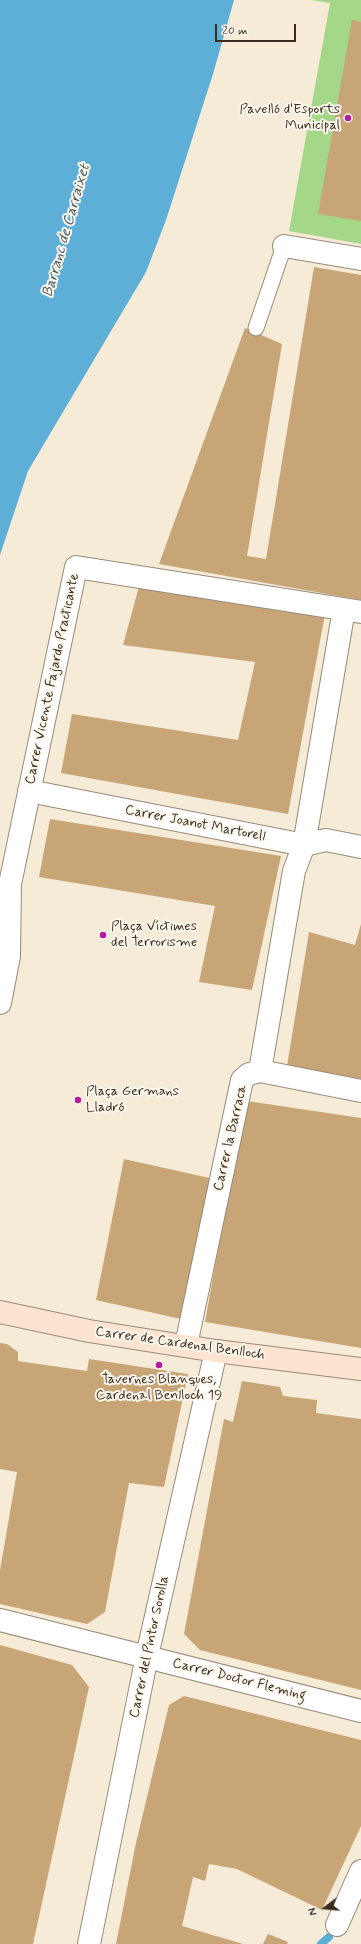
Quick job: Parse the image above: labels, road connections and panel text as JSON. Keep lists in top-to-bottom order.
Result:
{
  "streets": {
    "main road": ["Carrer de Cardenal Benlloch"],
    "street": [
      "Carrer Vicente Fajardo Practicante",
      "Carrer Joanot Martorell",
      "Carrer la Barraca",
      "Carrer del Pintor Sorolla",
      "Carrer Doctor Fleming"
    ]
  },
  "crossings": [
    ["Carrer Vicente Fajardo Practicante", "Carrer Joanot Martorell"],
    ["Carrer Vicente Fajardo Practicante", "Carrer la Barraca"],
    ["Carrer Joanot Martorell", "Carrer la Barraca"],
    ["Carrer la Barraca", "Carrer de Cardenal Benlloch"],
    ["Carrer de Cardenal Benlloch", "Carrer del Pintor Sorolla"],
    ["Carrer del Pintor Sorolla", "Carrer Doctor Fleming"]
  ],
  "water": ["Barranc de Carraixet"],
  "places": [
    "Pavelló d'Esports Municipal",
    "Plaça Víctimes del Terrorisme",
    "Plaça Germans Lladró",
    "Tavernes Blanques, Cardenal Benlloch 19"
  ],
  "scale_bar": "20 m",
  "north": "left"
}
